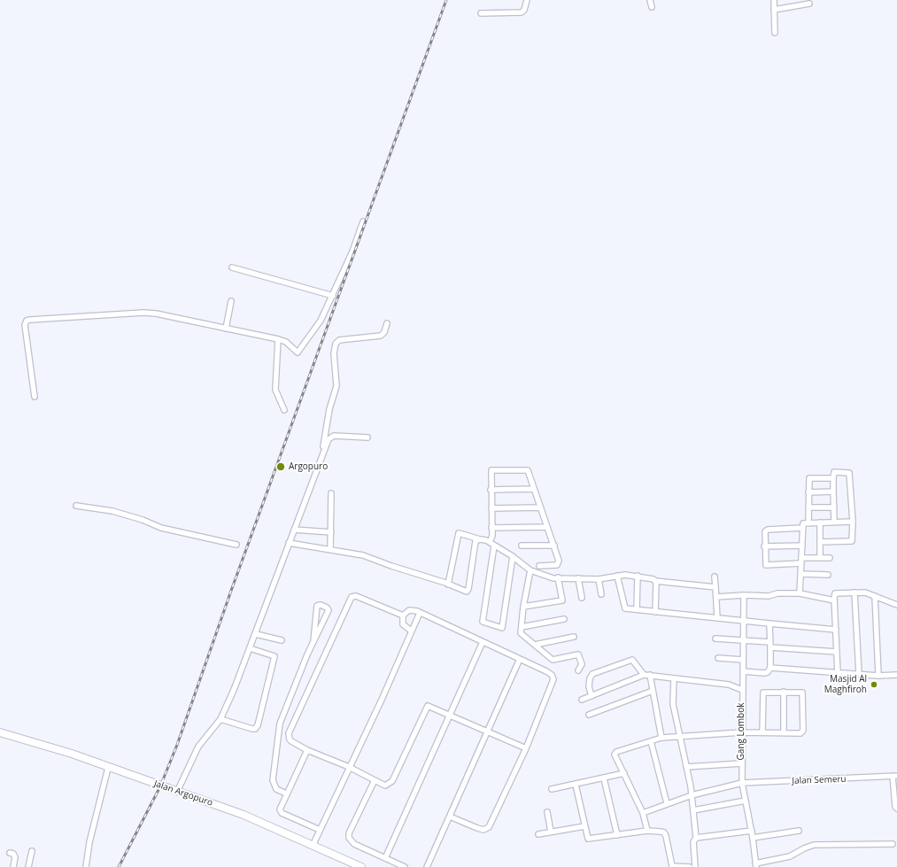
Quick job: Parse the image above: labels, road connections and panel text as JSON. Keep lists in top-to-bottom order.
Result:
{
  "streets": {
    "highway": ["Jalan Argopuro"],
    "street": ["Gang Lombok", "Jalan Semeru"]
  },
  "crossings": [
    ["Gang Lombok", "Jalan Semeru"]
  ],
  "places": ["Argopuro", "Masjid Al Maghfiroh"]
}
